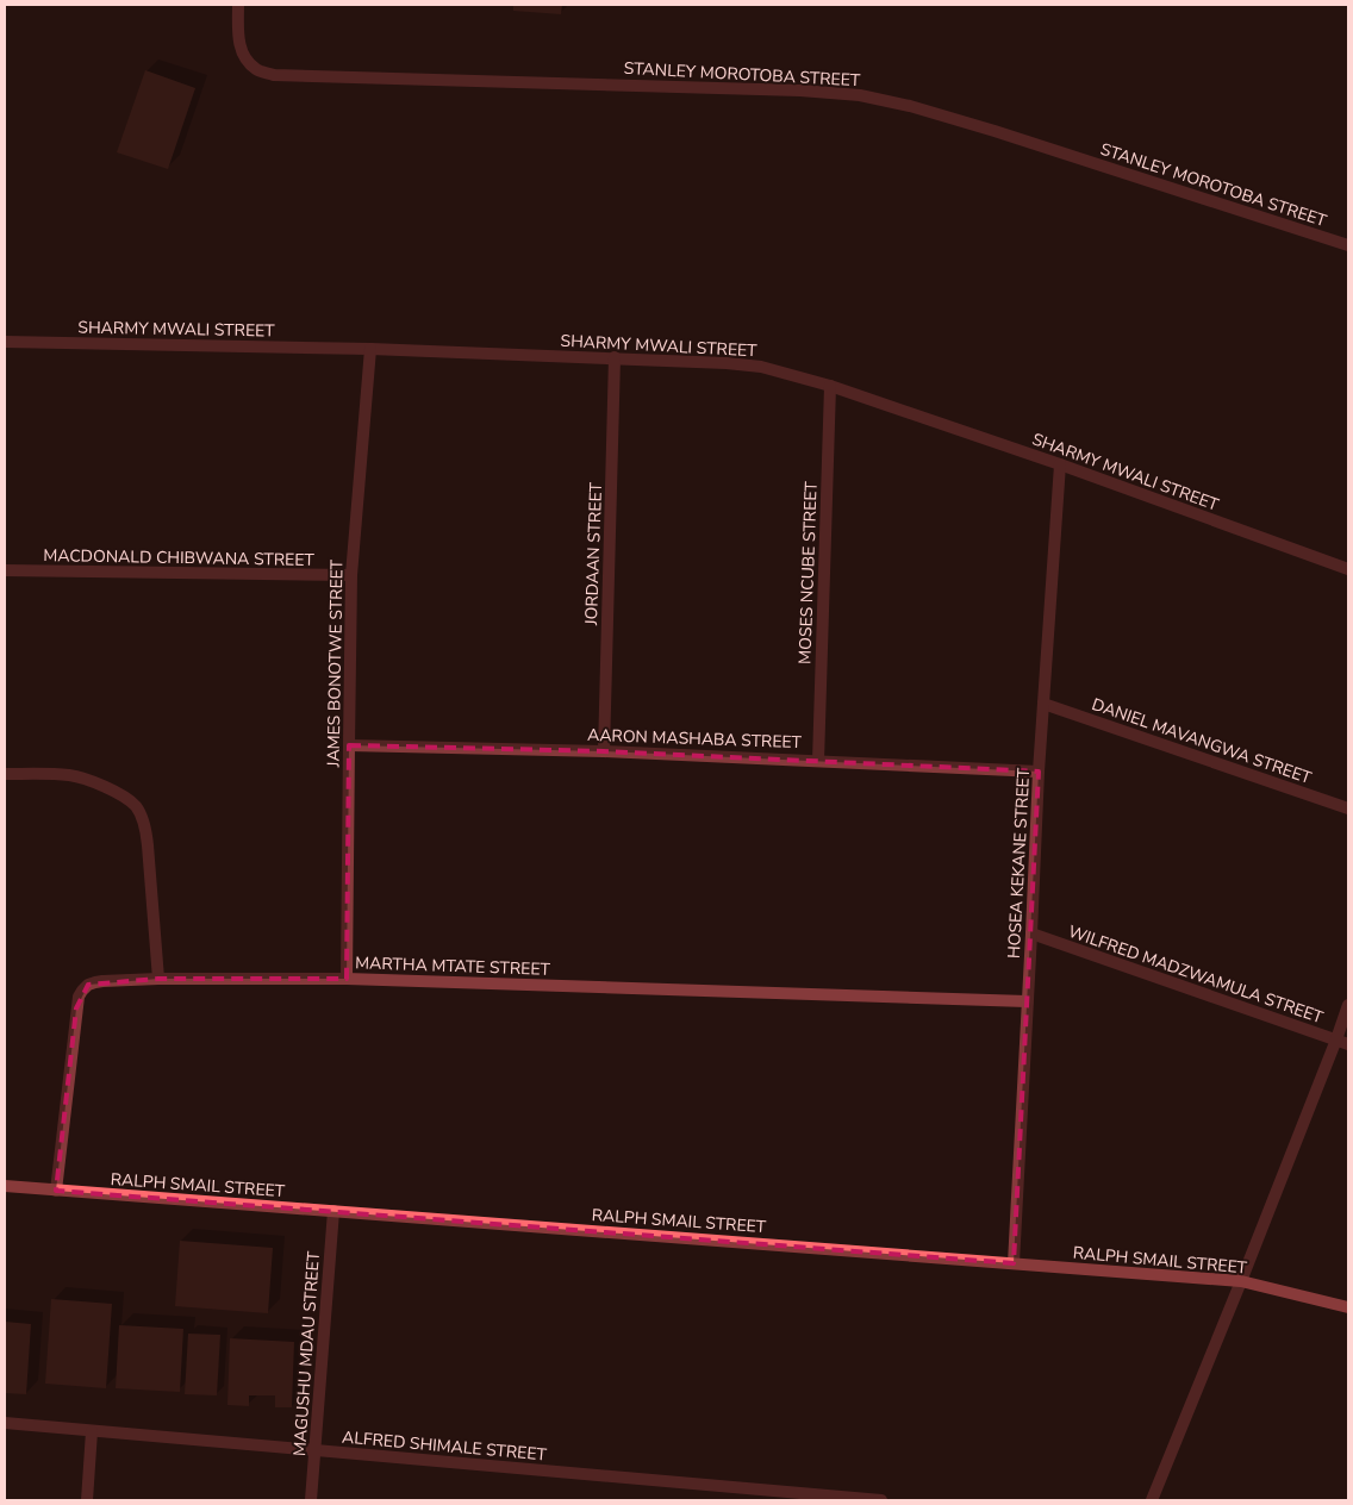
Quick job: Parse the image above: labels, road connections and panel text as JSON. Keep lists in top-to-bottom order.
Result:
{
  "streets": {
    "street": [
      "STANLEY MOROTOBA STREET",
      "SHARMY MWALI STREET",
      "JORDAAN STREET",
      "MACDONALD CHIBWANA STREET",
      "MOSES NCUBE STREET",
      "JAMES BONOTWE STREET",
      "AARON MASHABA STREET",
      "DANIEL MAVANGWA STREET",
      "HOSEA KEKANE STREET",
      "MARTHA MTATE STREET",
      "WILFRED MADZWAMULA STREET",
      "RALPH SMAIL STREET",
      "MAGUSHU MDAU STREET",
      "ALFRED SHIMALE STREET"
    ]
  },
  "crossings": [
    ["SHARMY MWALI STREET", "JORDAAN STREET"],
    ["SHARMY MWALI STREET", "MOSES NCUBE STREET"],
    ["SHARMY MWALI STREET", "JAMES BONOTWE STREET"],
    ["SHARMY MWALI STREET", "HOSEA KEKANE STREET"],
    ["JORDAAN STREET", "AARON MASHABA STREET"],
    ["MACDONALD CHIBWANA STREET", "JAMES BONOTWE STREET"],
    ["MOSES NCUBE STREET", "AARON MASHABA STREET"],
    ["JAMES BONOTWE STREET", "AARON MASHABA STREET"],
    ["JAMES BONOTWE STREET", "MARTHA MTATE STREET"],
    ["AARON MASHABA STREET", "HOSEA KEKANE STREET"],
    ["DANIEL MAVANGWA STREET", "HOSEA KEKANE STREET"],
    ["HOSEA KEKANE STREET", "MARTHA MTATE STREET"],
    ["HOSEA KEKANE STREET", "WILFRED MADZWAMULA STREET"],
    ["HOSEA KEKANE STREET", "RALPH SMAIL STREET"],
    ["MARTHA MTATE STREET", "RALPH SMAIL STREET"],
    ["RALPH SMAIL STREET", "MAGUSHU MDAU STREET"],
    ["MAGUSHU MDAU STREET", "ALFRED SHIMALE STREET"]
  ]
}
